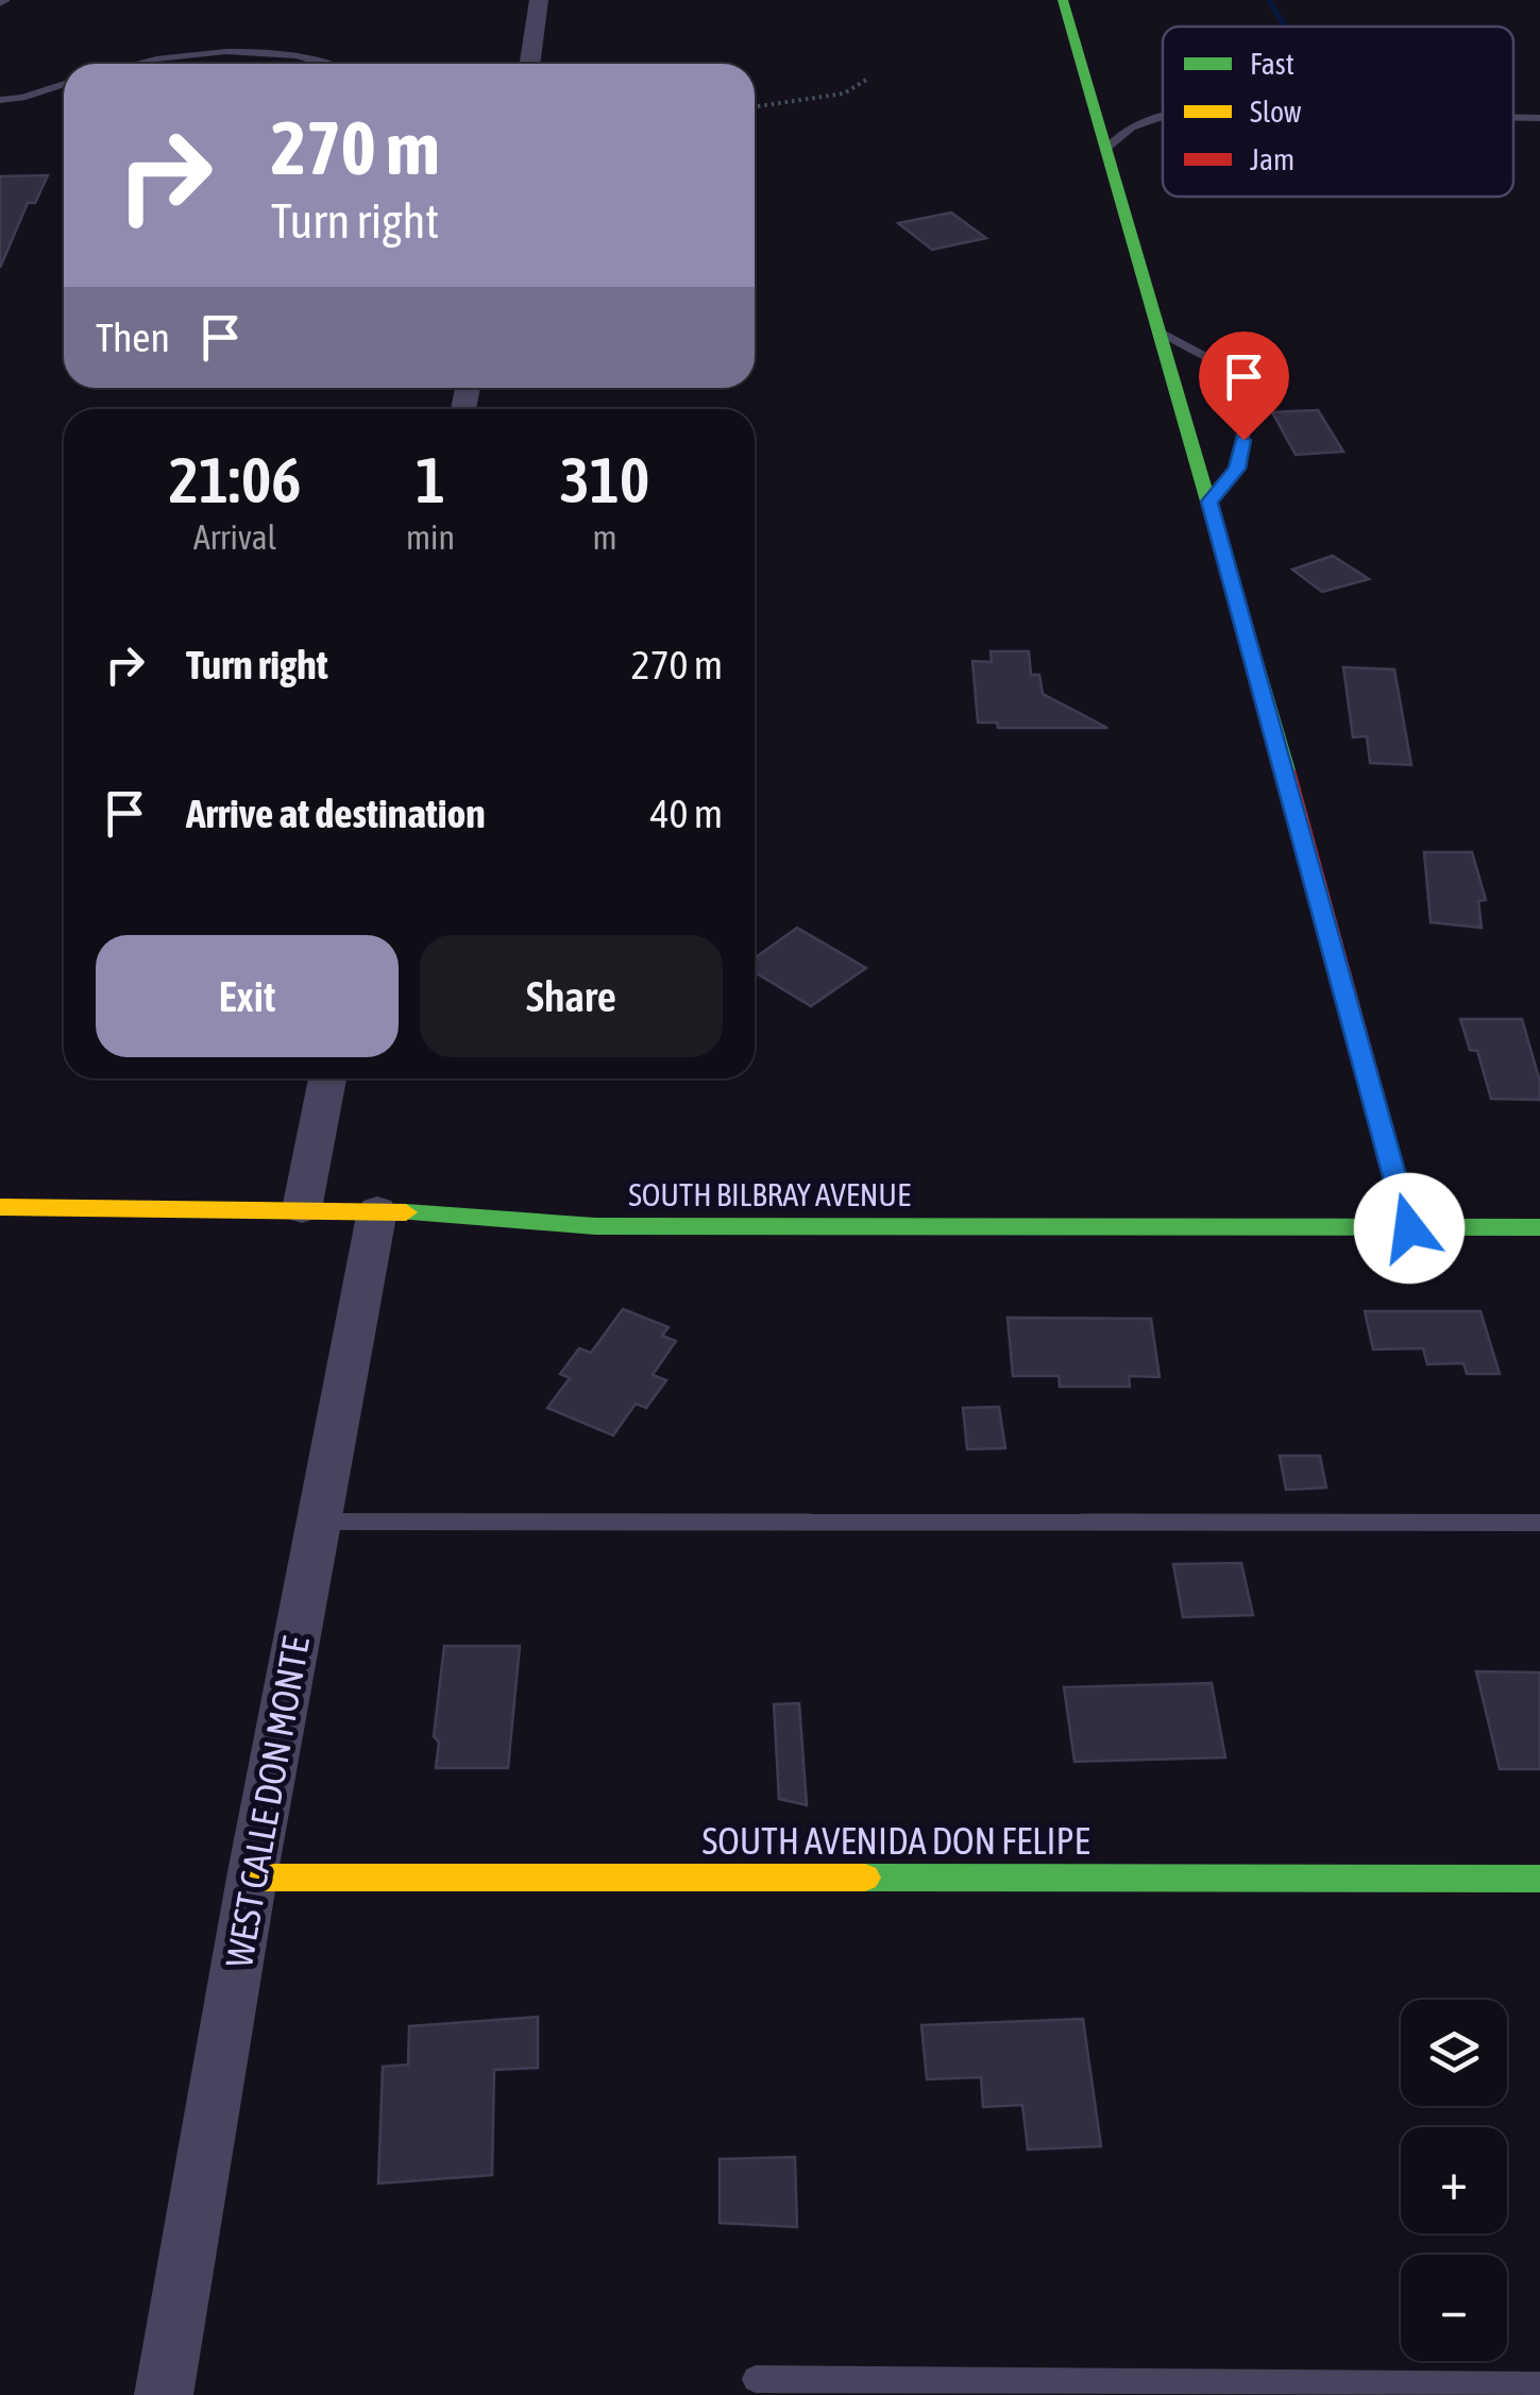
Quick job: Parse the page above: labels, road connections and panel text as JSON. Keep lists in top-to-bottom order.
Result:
{
  "streets": {
    "street": ["SOUTH BILBRAY AVENUE", "WEST CALLE DON MONTE", "SOUTH AVENIDA DON FELIPE"]
  },
  "crossings": [
    ["SOUTH BILBRAY AVENUE", "WEST CALLE DON MONTE"],
    ["WEST CALLE DON MONTE", "SOUTH AVENIDA DON FELIPE"]
  ],
  "legend": ["Fast", "Slow", "Jam"],
  "page": {
    "turn": ["270 m", "Turn right"],
    "then": "Then",
    "eta": [
      "21:06",
      "Arrival",
      "1",
      "min",
      "310",
      "m"
    ],
    "list": [
      {
        "name": "Turn right",
        "value": "270 m"
      },
      {
        "name": "Arrive at destination",
        "value": "40 m"
      }
    ],
    "buttons": ["Exit", "Share"],
    "map_buttons": ["+", "−"]
  }
}
